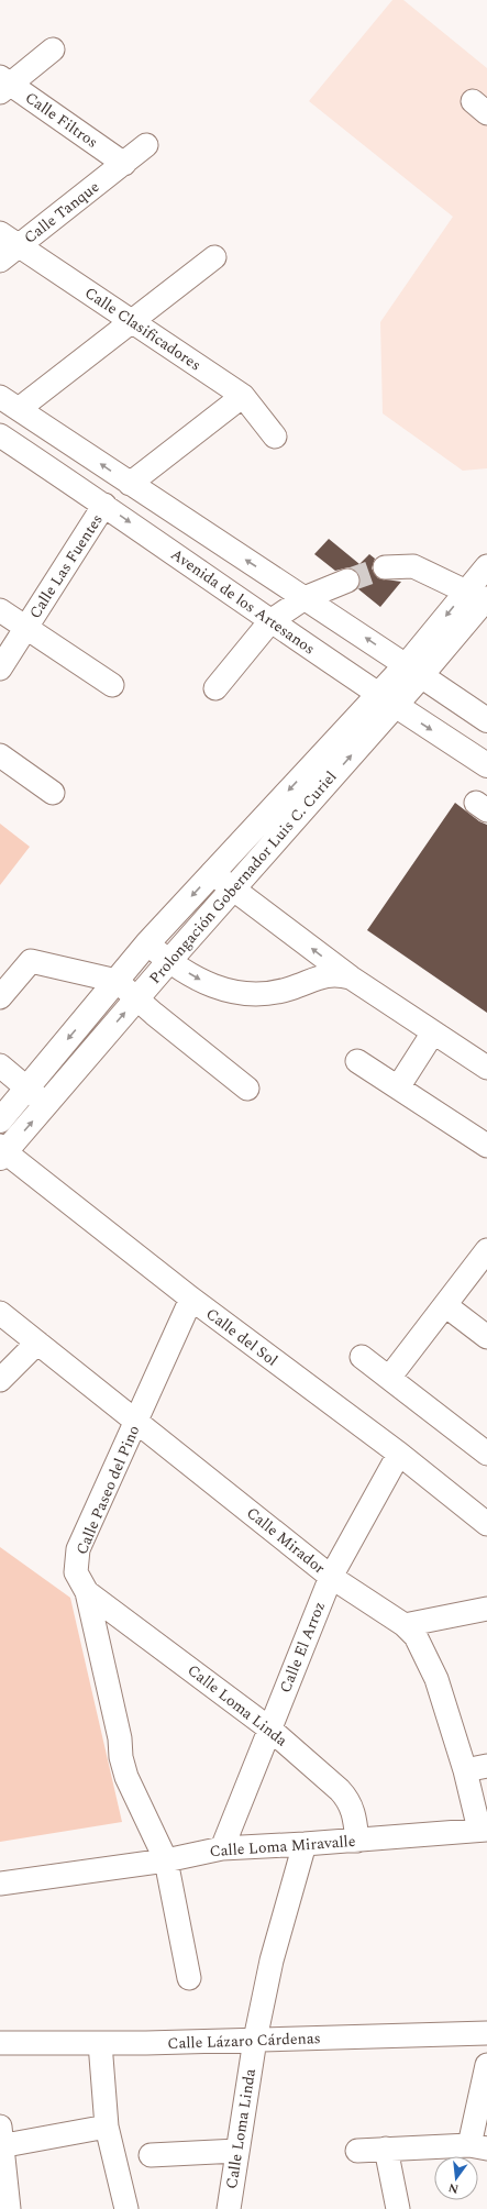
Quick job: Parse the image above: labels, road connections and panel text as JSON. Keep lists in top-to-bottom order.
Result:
{
  "streets": {
    "main road": ["Avenida de los Artesanos", "Prolongación Gobernador Luis C. Curiel"],
    "street": [
      "Calle Filtros",
      "Calle Tanque",
      "Calle Clasificadores",
      "Calle Las Fuentes",
      "Calle del Sol",
      "Calle Paseo del Pino",
      "Calle Mirador",
      "Calle El Arroz",
      "Calle Loma Linda",
      "Calle Loma Miravalle",
      "Calle Lázaro Cárdenas"
    ]
  },
  "crossings": [
    ["Calle Filtros", "Calle Tanque"],
    ["Calle Tanque", "Calle Clasificadores"],
    ["Calle Las Fuentes", "Avenida de los Artesanos"],
    ["Avenida de los Artesanos", "Prolongación Gobernador Luis C. Curiel"],
    ["Prolongación Gobernador Luis C. Curiel", "Calle del Sol"],
    ["Calle del Sol", "Calle Paseo del Pino"],
    ["Calle del Sol", "Calle El Arroz"],
    ["Calle Paseo del Pino", "Calle Mirador"],
    ["Calle Paseo del Pino", "Calle Loma Linda"],
    ["Calle Paseo del Pino", "Calle Loma Miravalle"],
    ["Calle Mirador", "Calle El Arroz"],
    ["Calle Mirador", "Calle Loma Miravalle"],
    ["Calle El Arroz", "Calle Loma Linda"],
    ["Calle El Arroz", "Calle Loma Miravalle"],
    ["Calle Loma Linda", "Calle Loma Miravalle"],
    ["Calle Loma Linda", "Calle Lázaro Cárdenas"]
  ],
  "north": "bottom"
}
